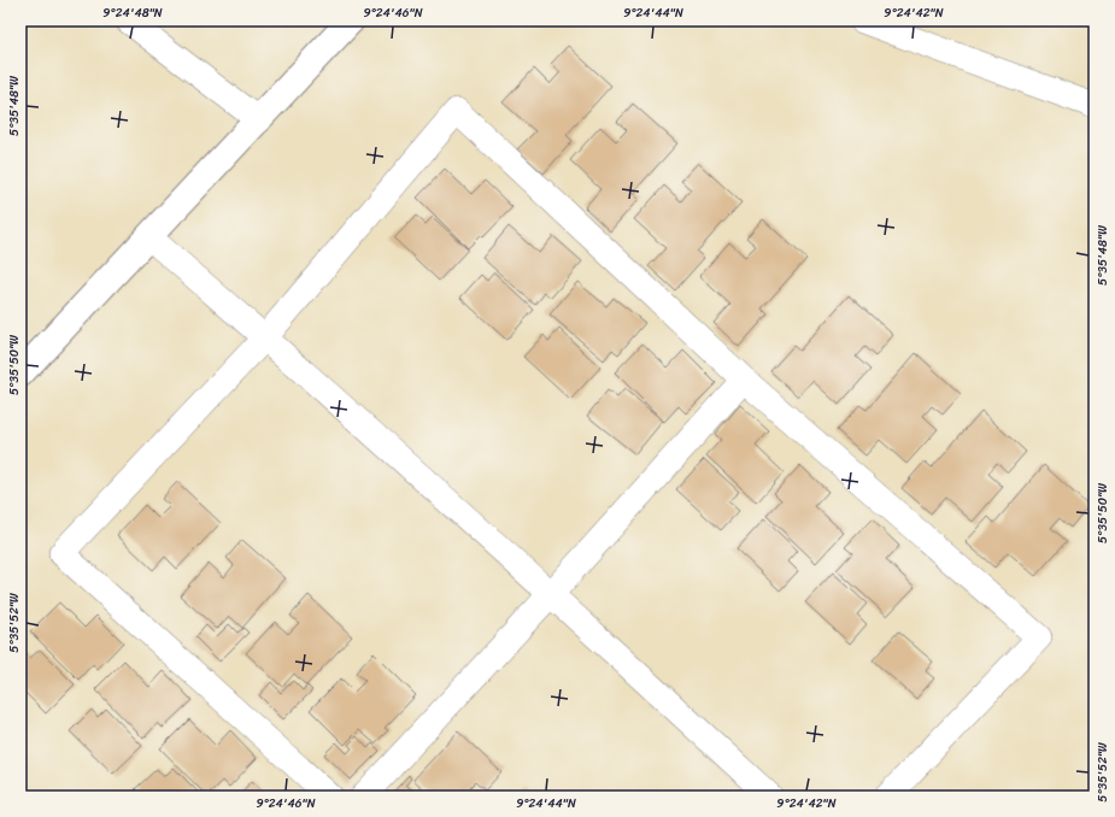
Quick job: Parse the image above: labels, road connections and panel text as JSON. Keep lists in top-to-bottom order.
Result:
{
  "coordinates": [
    "9°24'48\"N",
    "9°24'46\"N",
    "9°24'44\"N",
    "9°24'42\"N",
    "5°35'48\"W",
    "5°35'50\"W",
    "5°35'52\"W"
  ]
}
